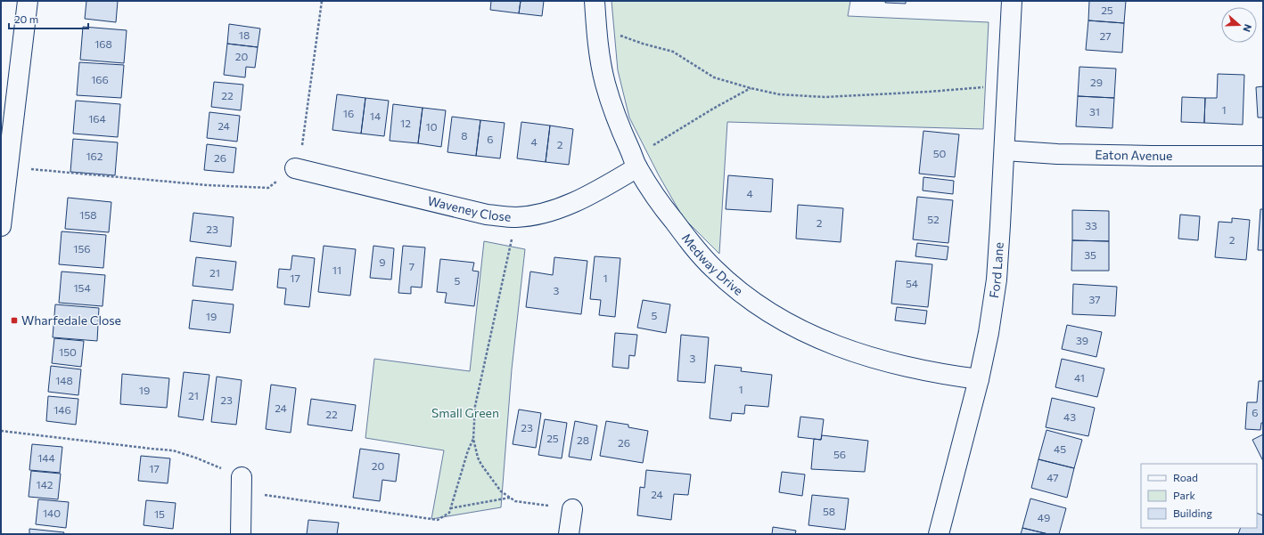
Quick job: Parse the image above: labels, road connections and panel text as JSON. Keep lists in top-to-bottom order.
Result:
{
  "streets": {
    "street": [
      "Eaton Avenue",
      "Waveney Close",
      "Medway Drive",
      "Ford Lane"
    ]
  },
  "crossings": [
    ["Eaton Avenue", "Ford Lane"],
    ["Waveney Close", "Medway Drive"],
    ["Medway Drive", "Ford Lane"]
  ],
  "parks": ["Small Green"],
  "places": {
    "transit": ["Wharfedale Close"]
  },
  "house_numbers": [
    "25",
    "18",
    "27",
    "168",
    "20",
    "166",
    "29",
    "22",
    "1",
    "31",
    "16",
    "14",
    "164",
    "12",
    "24",
    "10",
    "8",
    "6",
    "4",
    "2",
    "50",
    "162",
    "26",
    "4",
    "158",
    "52",
    "2",
    "33",
    "23",
    "2",
    "156",
    "35",
    "9",
    "7",
    "11",
    "21",
    "17",
    "1",
    "5",
    "54",
    "154",
    "3",
    "37",
    "5",
    "19",
    "39",
    "150",
    "3",
    "41",
    "148",
    "1",
    "19",
    "21",
    "23",
    "24",
    "146",
    "6",
    "22",
    "43",
    "23",
    "25",
    "28",
    "26",
    "45",
    "56",
    "144",
    "20",
    "17",
    "47",
    "142",
    "24",
    "58",
    "140",
    "15",
    "49"
  ],
  "legend": ["Road", "Park", "Building"],
  "scale_bar": "20 m",
  "north": "right"
}
